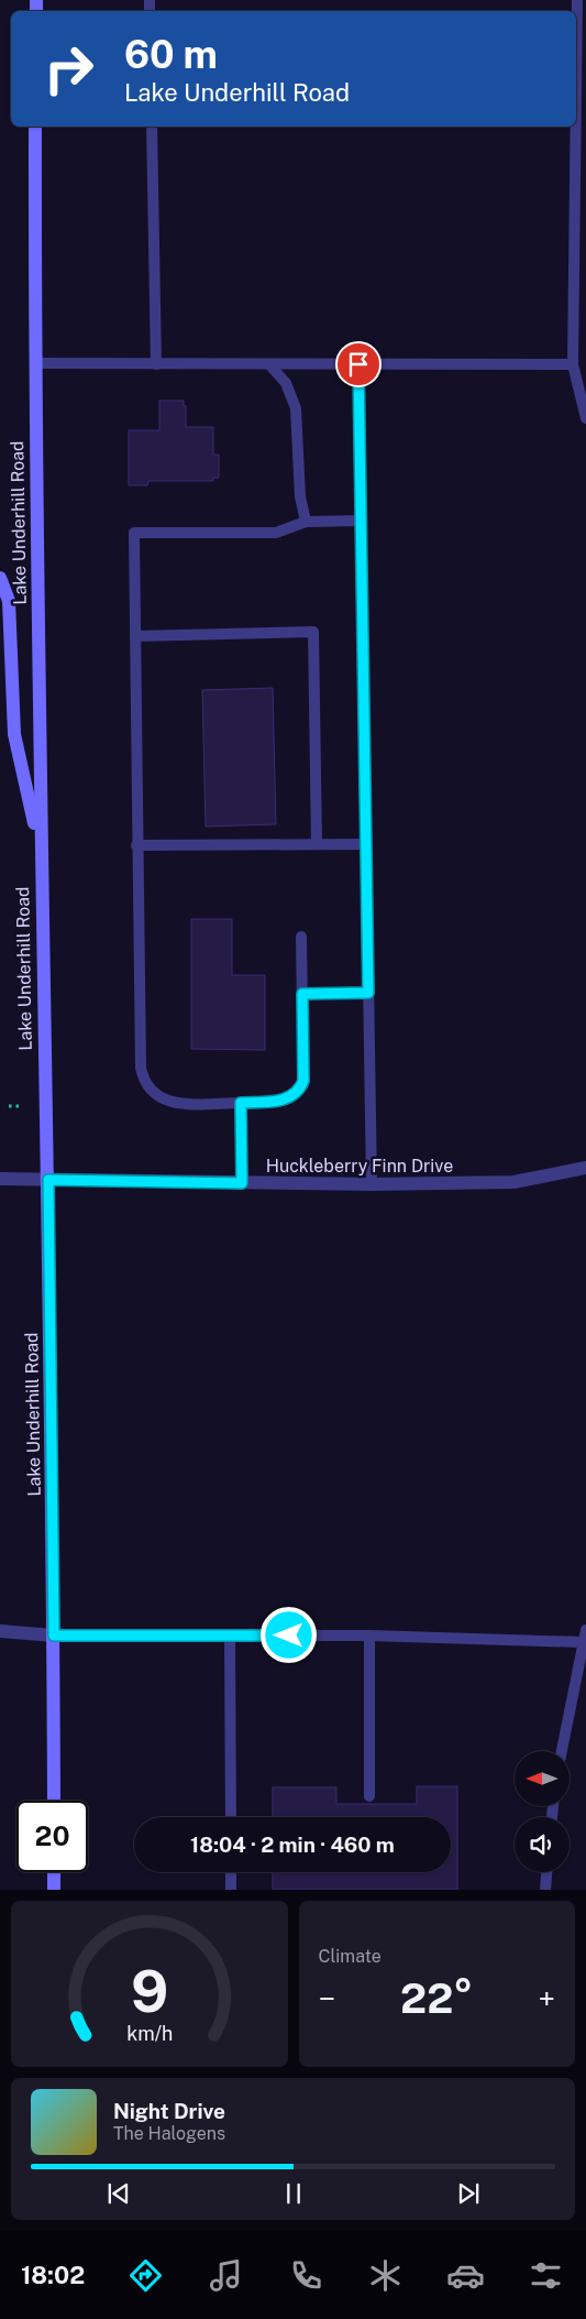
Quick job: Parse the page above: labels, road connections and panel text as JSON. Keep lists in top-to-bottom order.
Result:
{
  "streets": {
    "street": ["Lake Underhill Road", "Huckleberry Finn Drive"]
  },
  "crossings": [
    ["Lake Underhill Road", "Huckleberry Finn Drive"]
  ],
  "north": "left",
  "page": {
    "turn": ["60 m", "Lake Underhill Road"],
    "limit": "20",
    "trip": "18:04 · 2 min · 460 m",
    "tile": "Climate",
    "heat": ["−", "22°", "+"],
    "song": ["Night Drive", "The Halogens"],
    "tabs": "18:02",
    "gauge": ["9", "km/h"]
  }
}
